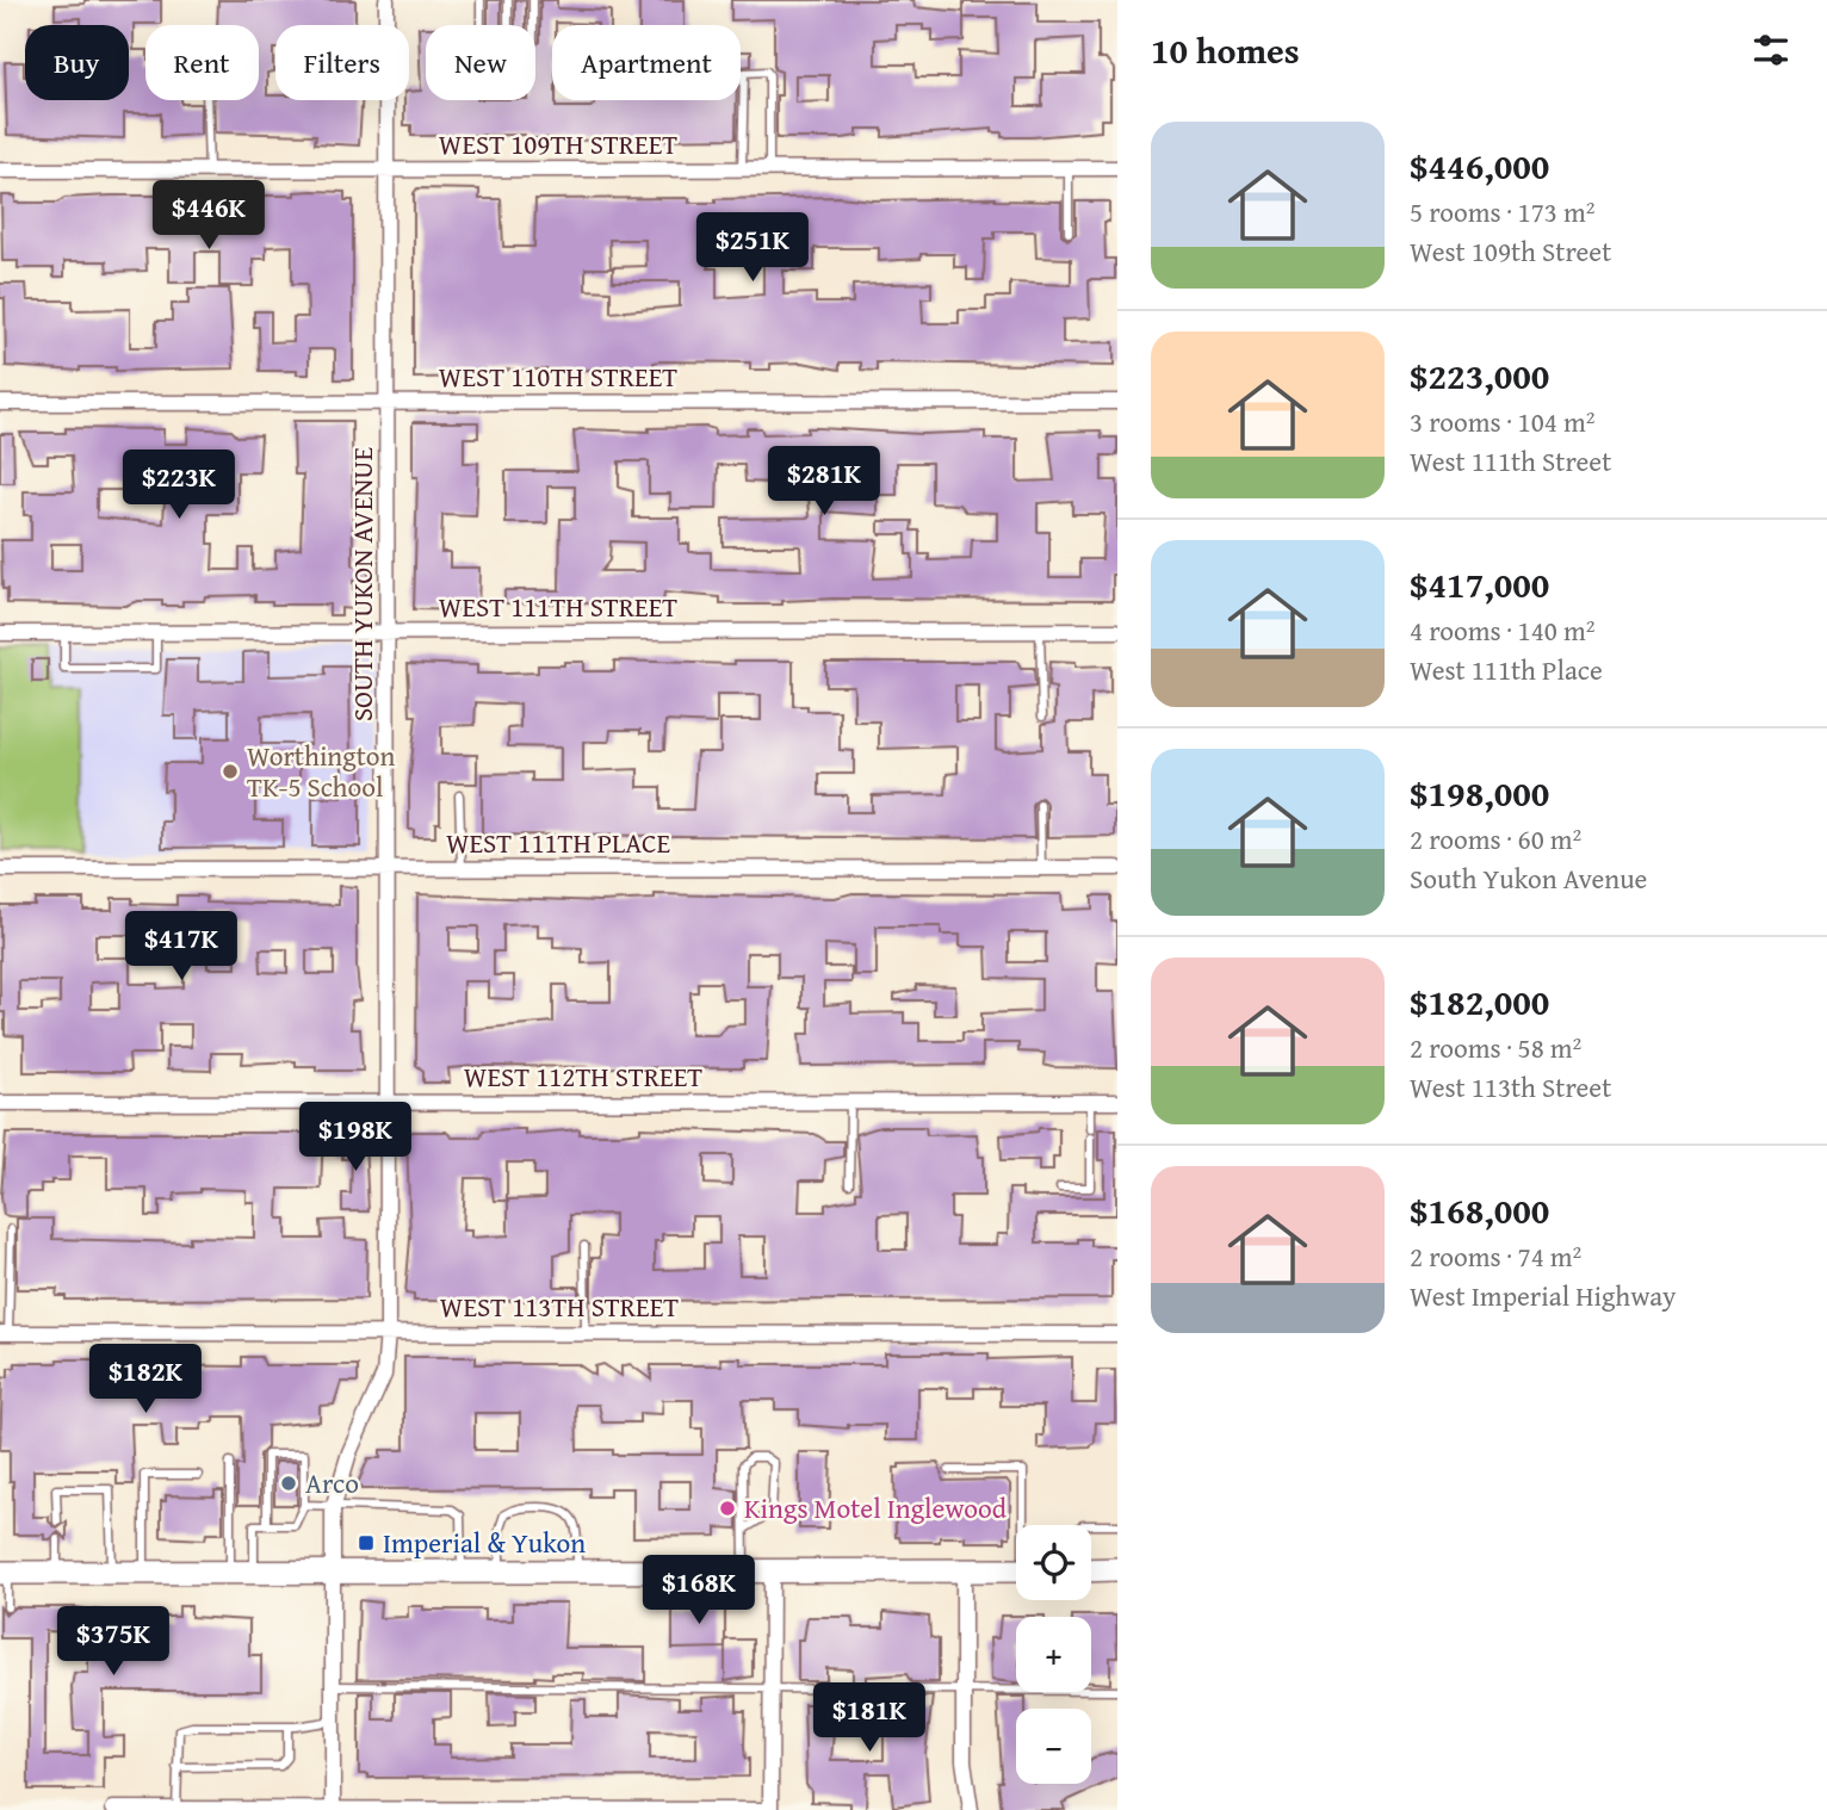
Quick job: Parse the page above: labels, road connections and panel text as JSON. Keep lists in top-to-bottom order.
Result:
{
  "streets": {
    "street": [
      "WEST 109TH STREET",
      "WEST 110TH STREET",
      "SOUTH YUKON AVENUE",
      "WEST 111TH STREET",
      "WEST 111TH PLACE",
      "WEST 112TH STREET",
      "WEST 113TH STREET"
    ]
  },
  "crossings": [
    ["WEST 109TH STREET", "SOUTH YUKON AVENUE"],
    ["WEST 110TH STREET", "SOUTH YUKON AVENUE"],
    ["SOUTH YUKON AVENUE", "WEST 111TH STREET"],
    ["SOUTH YUKON AVENUE", "WEST 111TH PLACE"],
    ["SOUTH YUKON AVENUE", "WEST 112TH STREET"],
    ["SOUTH YUKON AVENUE", "WEST 113TH STREET"]
  ],
  "places": {
    "other": ["Worthington TK-5 School", "Arco", "Kings Motel Inglewood"],
    "transit": ["Imperial & Yukon"]
  },
  "page": {
    "heading": "10 homes",
    "chip": [
      "Buy",
      "Rent",
      "Filters",
      "New",
      "Apartment"
    ],
    "list": [
      {
        "name": "$446,000",
        "note": "5 rooms · 173 m² · West 109th Street"
      },
      {
        "name": "$223,000",
        "note": "3 rooms · 104 m² · West 111th Street"
      },
      {
        "name": "$417,000",
        "note": "4 rooms · 140 m² · West 111th Place"
      },
      {
        "name": "$198,000",
        "note": "2 rooms · 60 m² · South Yukon Avenue"
      },
      {
        "name": "$182,000",
        "note": "2 rooms · 58 m² · West 113th Street"
      },
      {
        "name": "$168,000",
        "note": "2 rooms · 74 m² · West Imperial Highway"
      }
    ],
    "price": [
      "$446K",
      "$251K",
      "$281K",
      "$223K",
      "$417K",
      "$198K",
      "$182K",
      "$168K",
      "$375K",
      "$181K"
    ],
    "map_buttons": ["+", "−"]
  }
}
